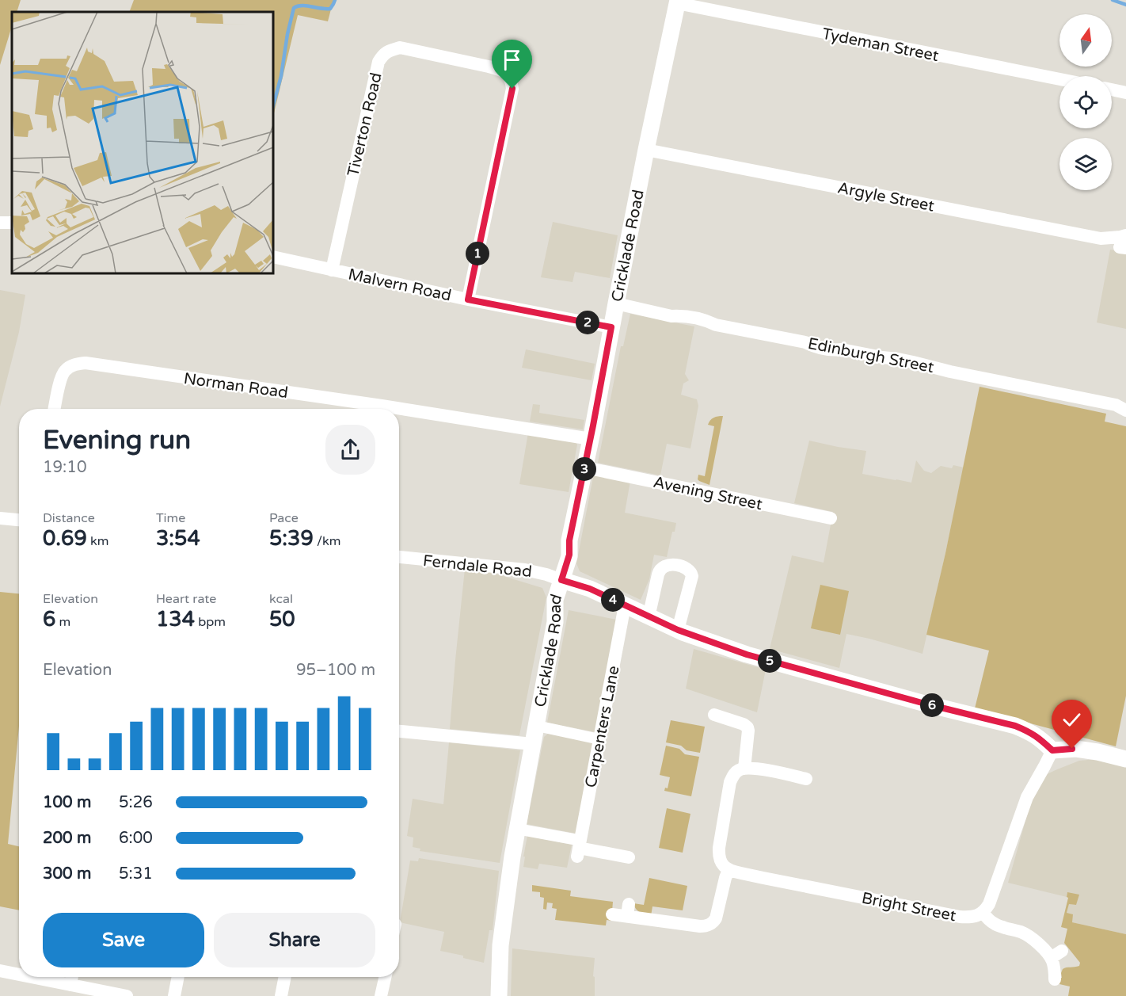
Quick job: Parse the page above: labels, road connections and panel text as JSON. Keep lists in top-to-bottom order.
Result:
{
  "streets": {
    "street": [
      "Tydeman Street",
      "Tiverton Road",
      "Argyle Street",
      "Cricklade Road",
      "Malvern Road",
      "Edinburgh Street",
      "Norman Road",
      "Avening Street",
      "Ferndale Road",
      "Carpenters Lane",
      "Bright Street"
    ]
  },
  "crossings": [
    ["Tydeman Street", "Cricklade Road"],
    ["Tiverton Road", "Malvern Road"],
    ["Argyle Street", "Cricklade Road"],
    ["Cricklade Road", "Malvern Road"],
    ["Cricklade Road", "Edinburgh Street"],
    ["Cricklade Road", "Norman Road"],
    ["Cricklade Road", "Avening Street"],
    ["Cricklade Road", "Ferndale Road"]
  ],
  "north": "top",
  "page": {
    "pins": [
      "1",
      "2",
      "3",
      "4",
      "5",
      "6"
    ],
    "heading": ["Evening run", "19:10"],
    "stats": [
      ["Distance", "0.69 km"],
      ["Time", "3:54"],
      ["Pace", "5:39 /km"],
      ["Elevation", "6 m"],
      ["Heart rate", "134 bpm"],
      ["kcal", "50"]
    ],
    "chart": ["Elevation", "95–100 m"],
    "list": [
      {
        "name": "100 m",
        "note": "5:26"
      },
      {
        "name": "200 m",
        "note": "6:00"
      },
      {
        "name": "300 m",
        "note": "5:31"
      }
    ],
    "buttons": ["Save", "Share"]
  }
}
